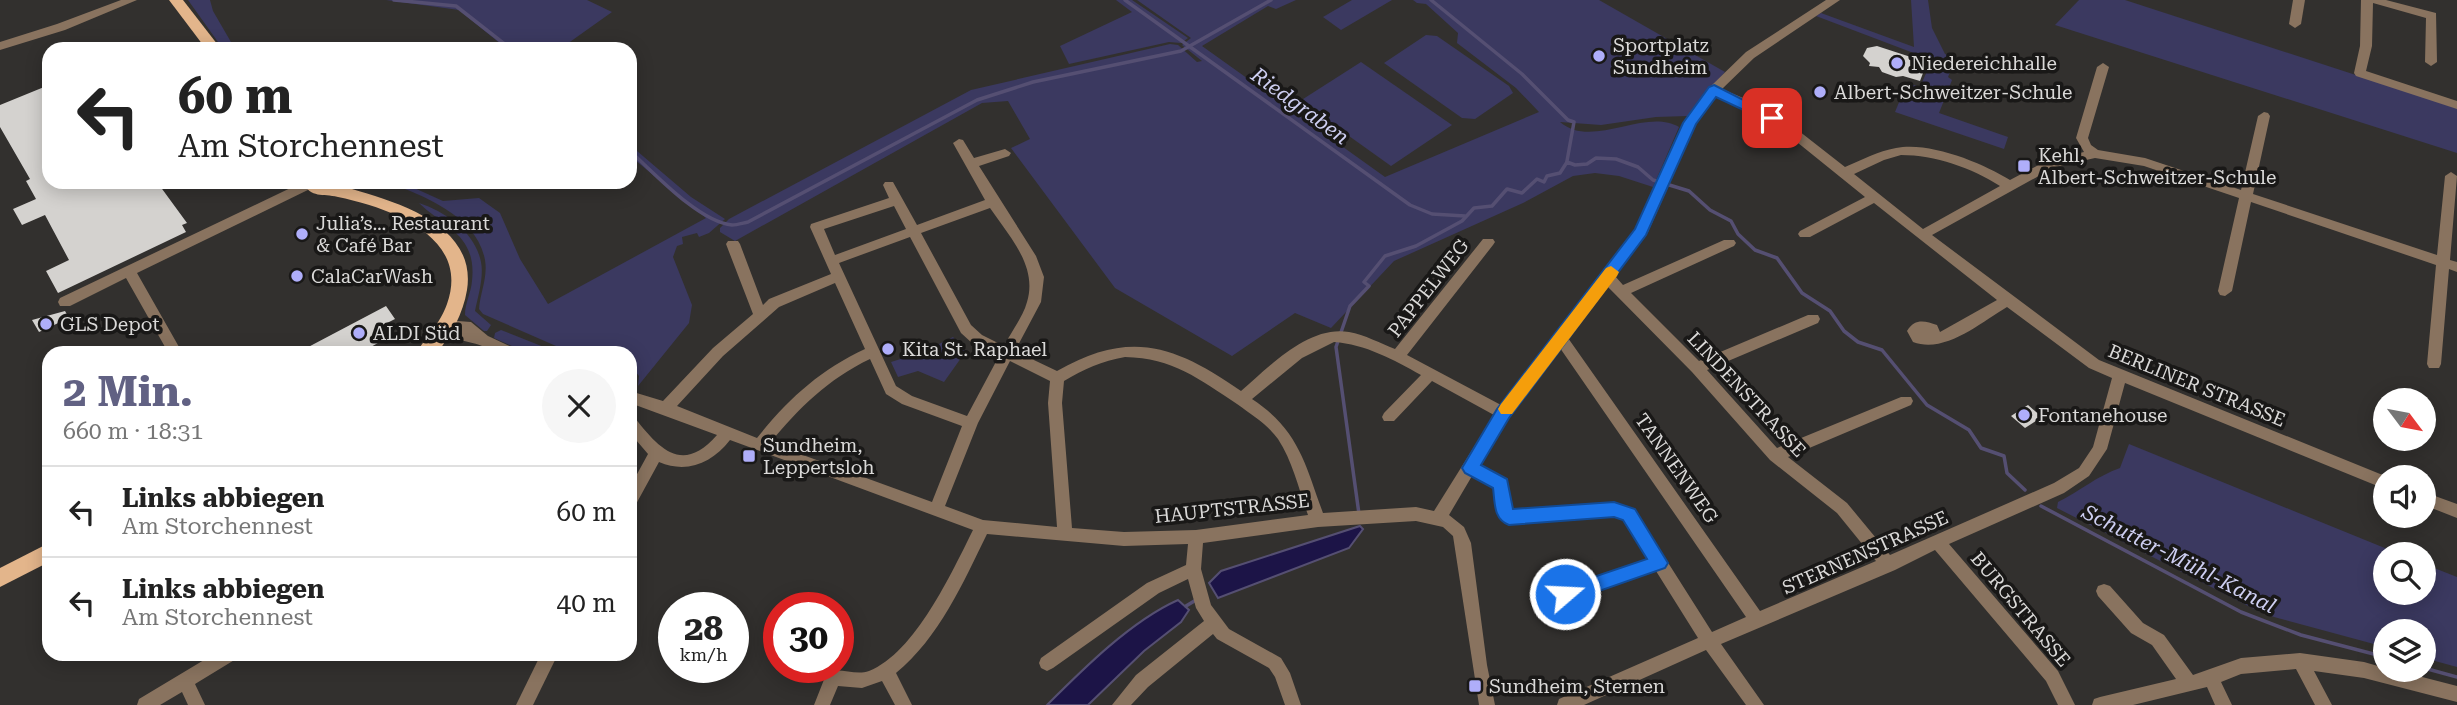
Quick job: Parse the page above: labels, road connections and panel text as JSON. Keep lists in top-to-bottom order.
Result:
{
  "streets": {
    "street": [
      "PAPPELWEG",
      "BERLINER STRASSE",
      "LINDENSTRASSE",
      "TANNENWEG",
      "HAUPTSTRASSE",
      "STERNENSTRASSE",
      "BURGSTRASSE"
    ]
  },
  "crossings": [
    ["BERLINER STRASSE", "STERNENSTRASSE"],
    ["LINDENSTRASSE", "STERNENSTRASSE"],
    ["TANNENWEG", "STERNENSTRASSE"],
    ["STERNENSTRASSE", "BURGSTRASSE"]
  ],
  "water": ["Riedgraben", "Schutter-Mühl-Kanal"],
  "places": {
    "other": [
      "Sportplatz Sundheim",
      "Niedereichhalle",
      "Albert-Schweitzer-Schule",
      "Julia’s… Restaurant & Café Bar",
      "CalaCarWash",
      "GLS Depot",
      "ALDI Süd",
      "Kita St. Raphael",
      "Fontanehouse"
    ],
    "transit": ["Kehl, Albert-Schweitzer-Schule", "Sundheim, Leppertsloh", "Sundheim, Sternen"]
  },
  "north": "bottom right",
  "page": {
    "turn": ["60 m", "Am Storchennest"],
    "heading": ["2 Min.", "660 m · 18:31"],
    "list": [
      {
        "name": "Links abbiegen",
        "note": "Am Storchennest",
        "value": "60 m"
      },
      {
        "name": "Links abbiegen",
        "note": "Am Storchennest",
        "value": "40 m"
      }
    ],
    "speed": "28 km/h",
    "limit": "30"
  }
}
